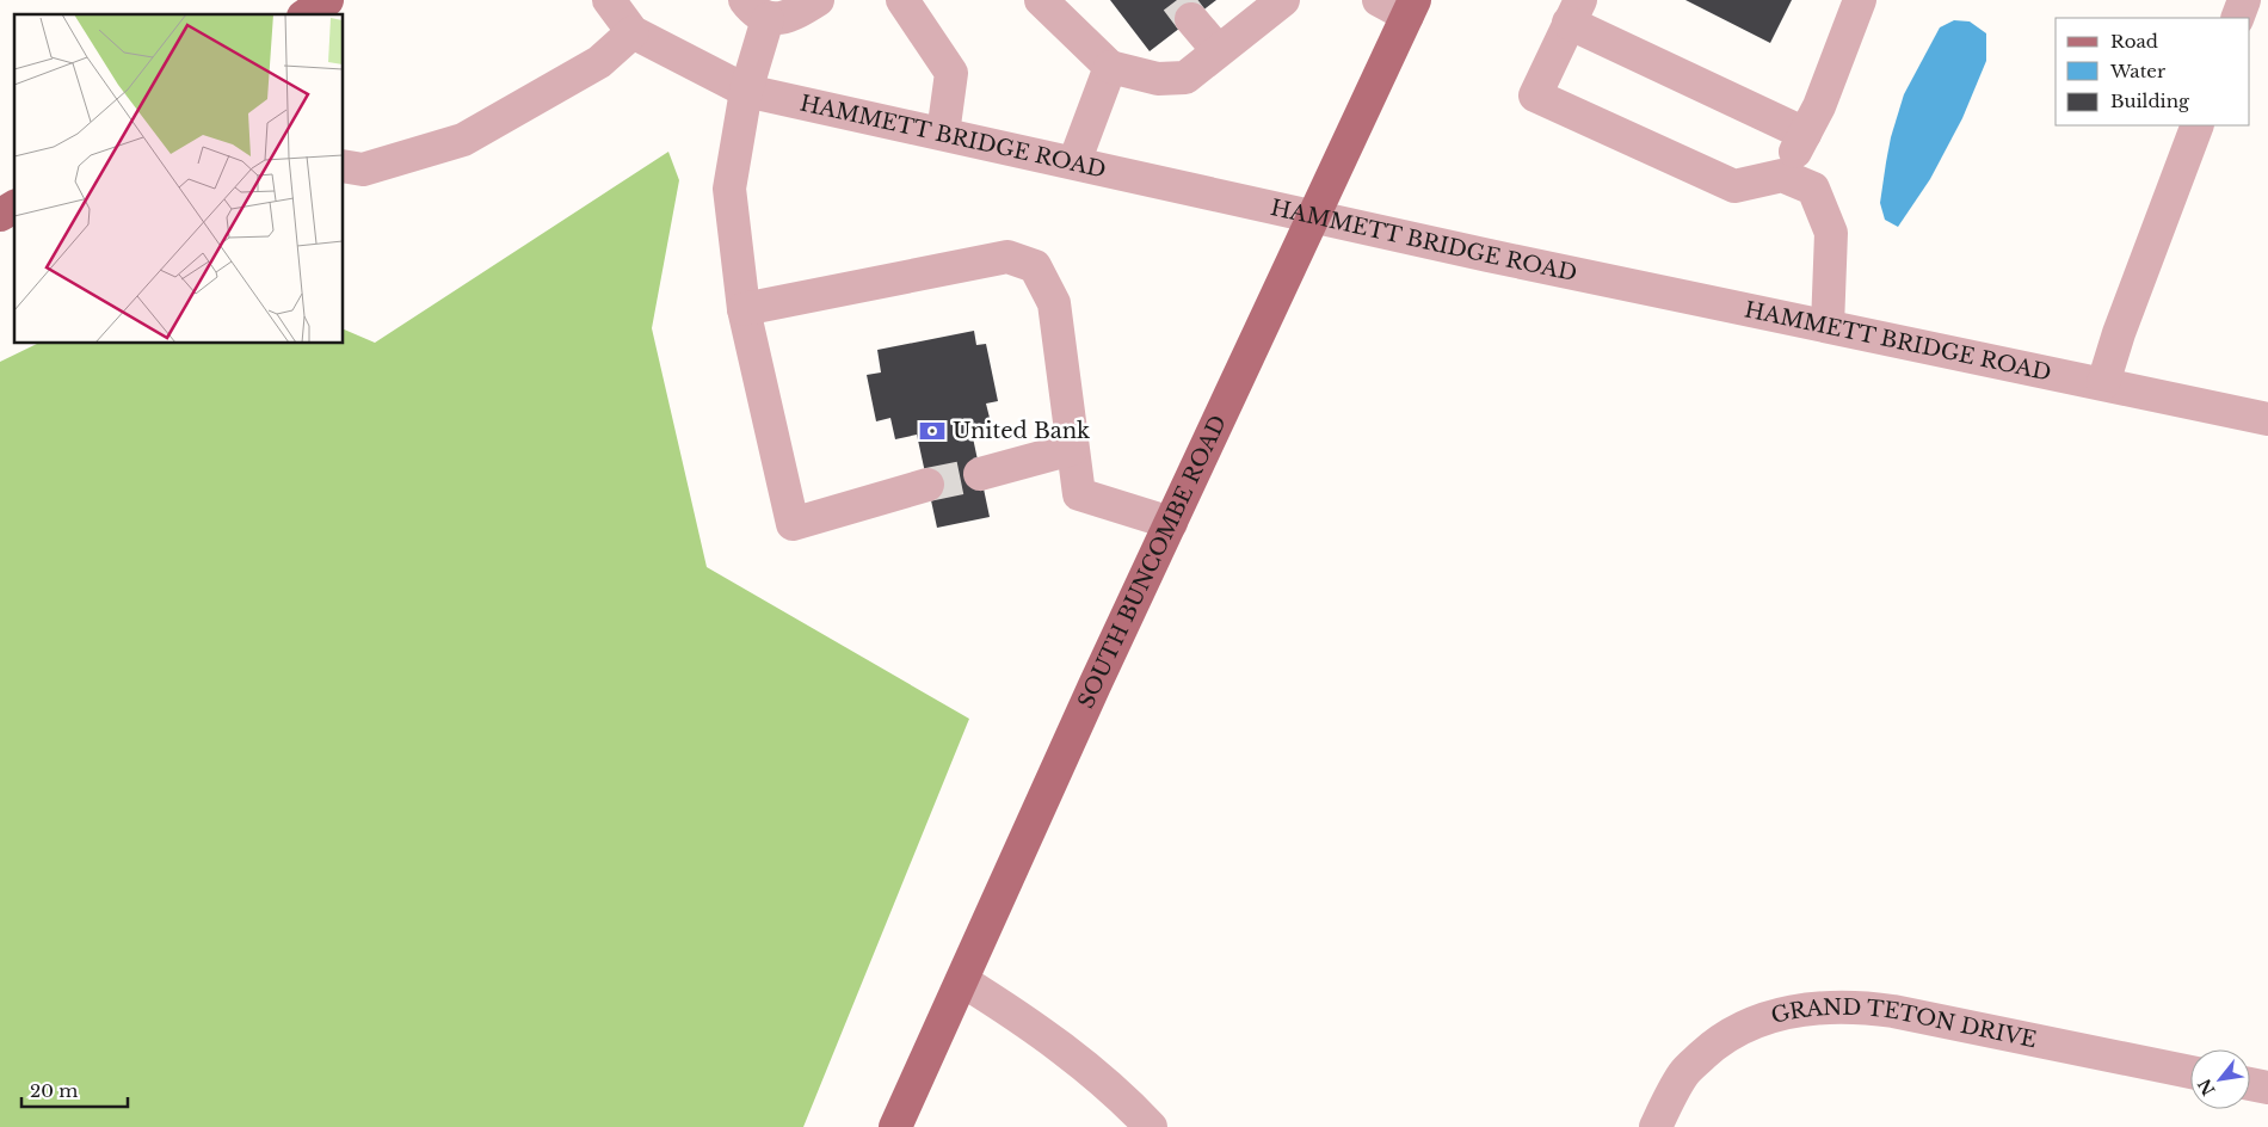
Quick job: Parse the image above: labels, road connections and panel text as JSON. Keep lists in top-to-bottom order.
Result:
{
  "streets": {
    "main road": ["SOUTH BUNCOMBE ROAD"],
    "street": ["HAMMETT BRIDGE ROAD", "GRAND TETON DRIVE"]
  },
  "crossings": [
    ["HAMMETT BRIDGE ROAD", "SOUTH BUNCOMBE ROAD"]
  ],
  "places": {
    "bank": ["United Bank"]
  },
  "legend": ["Road", "Water", "Building"],
  "scale_bar": "20 m",
  "north": "bottom left"
}
